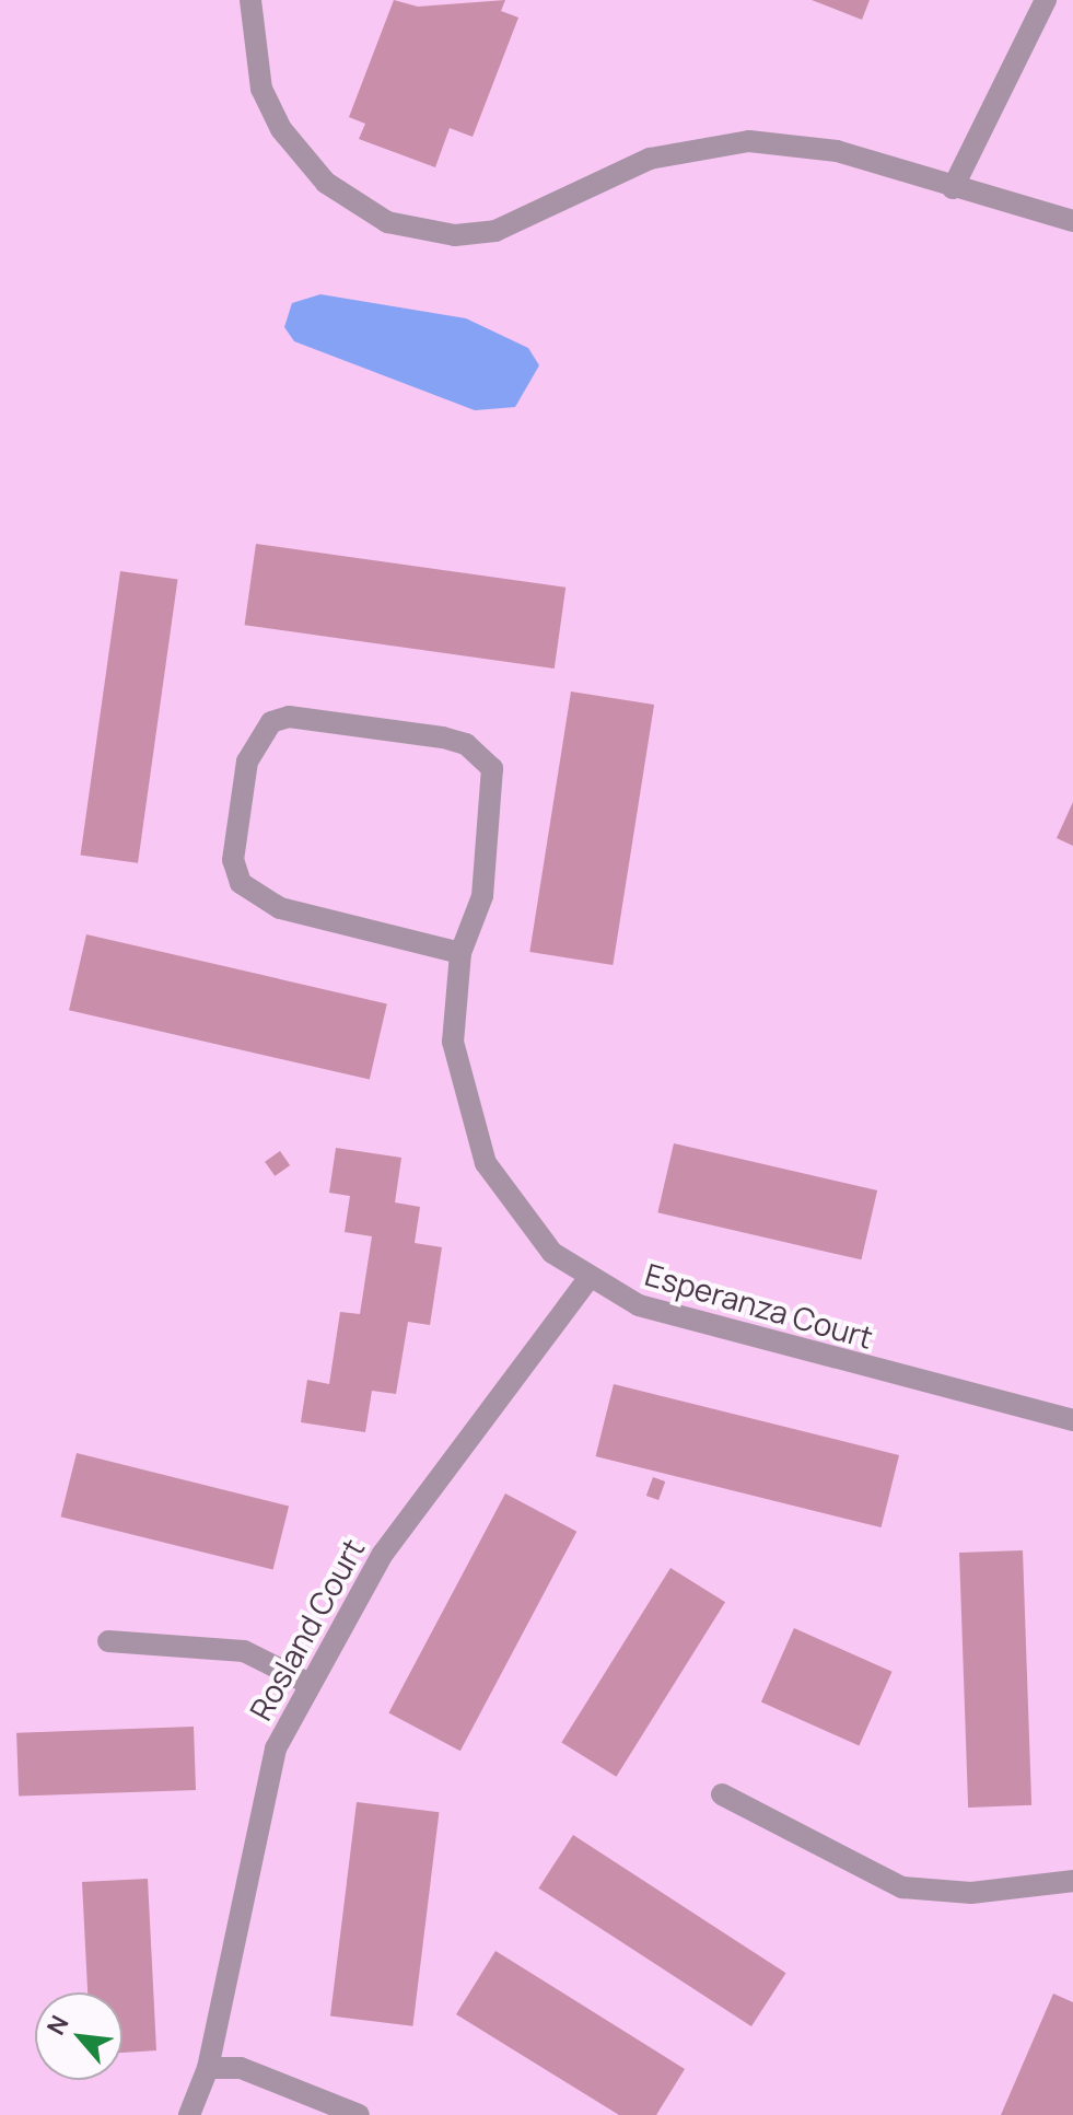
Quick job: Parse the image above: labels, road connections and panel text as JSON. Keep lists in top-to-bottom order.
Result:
{
  "streets": {
    "street": ["Esperanza Court", "Rosland Court"]
  },
  "crossings": [
    ["Esperanza Court", "Rosland Court"]
  ],
  "north": "top left"
}
